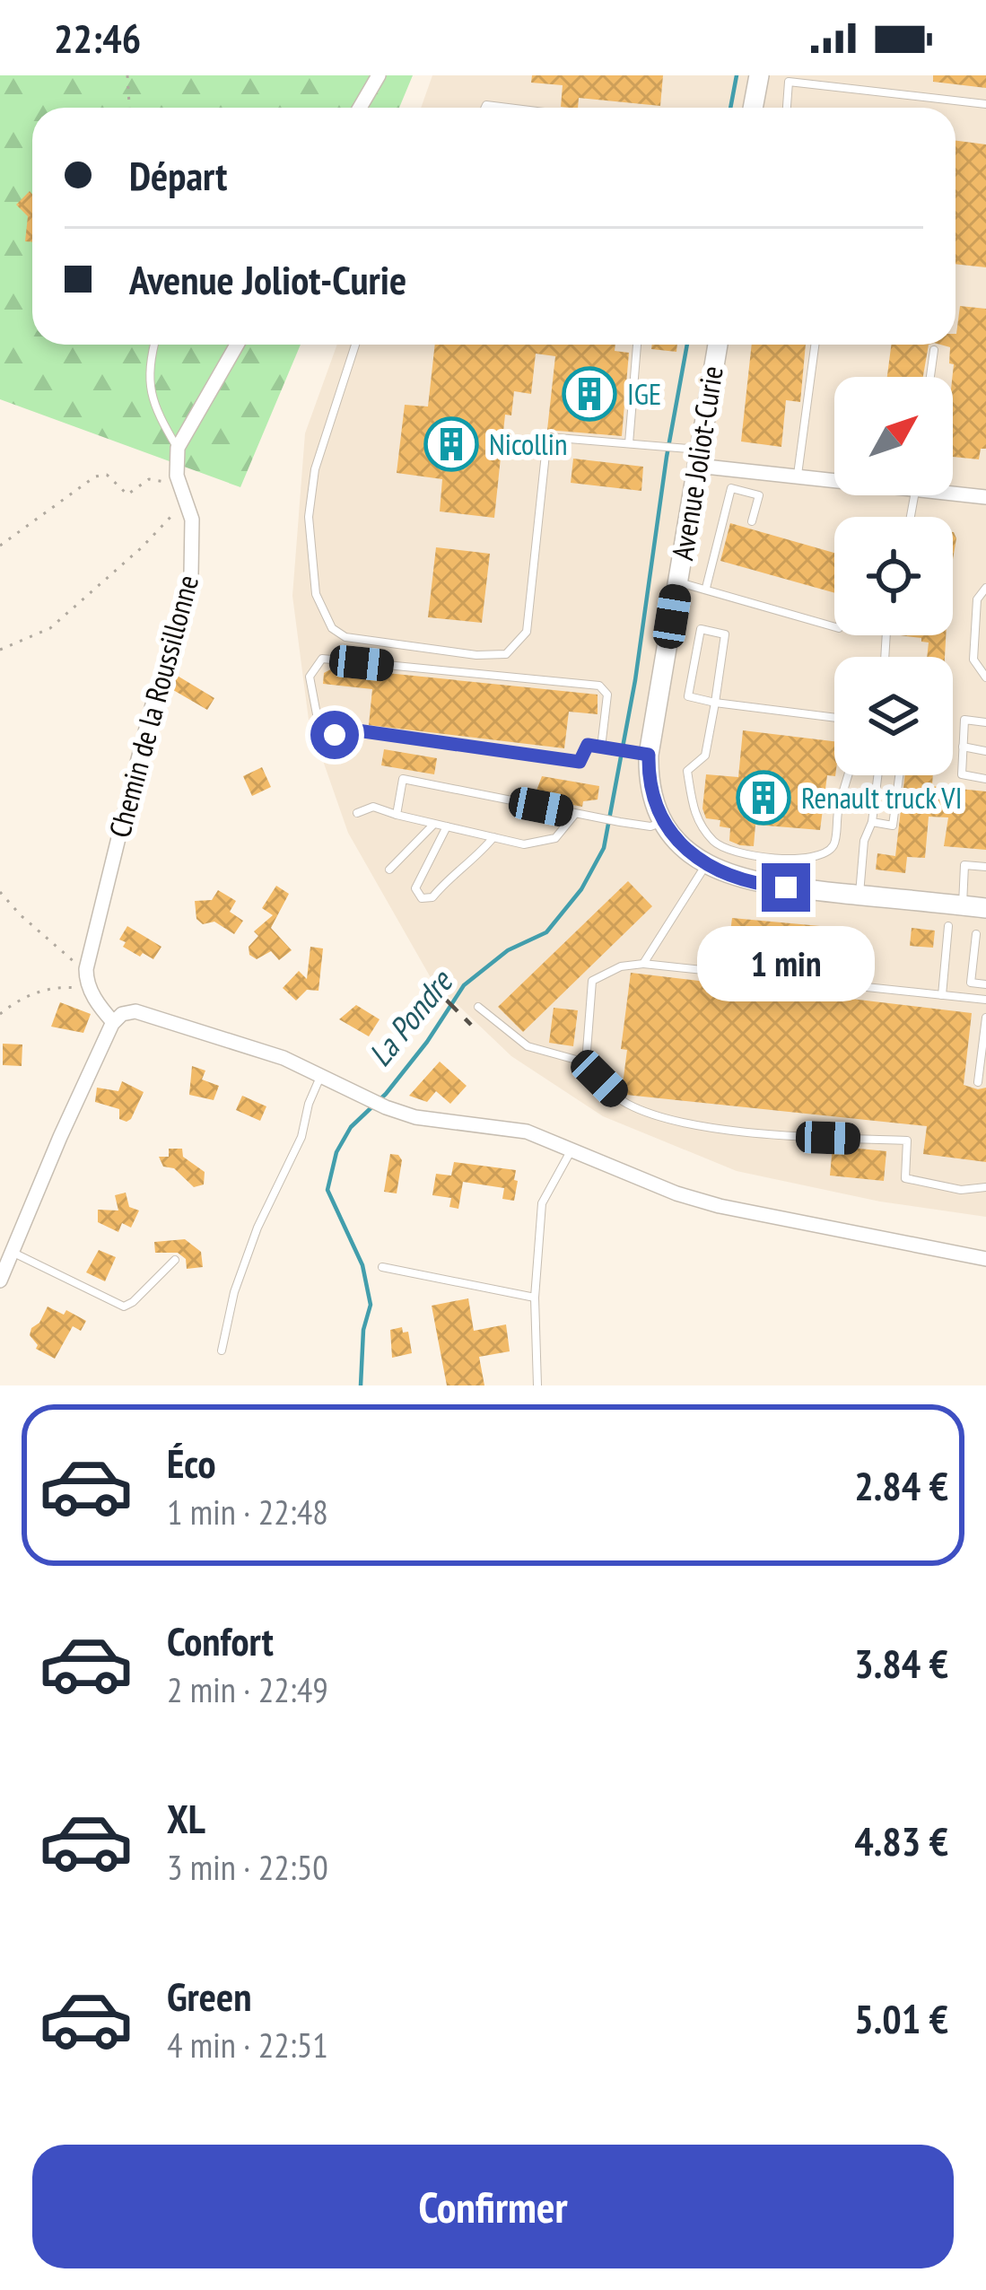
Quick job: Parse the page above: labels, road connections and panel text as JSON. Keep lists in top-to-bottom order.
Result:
{
  "streets": {
    "street": ["Avenue Joliot-Curie", "Chemin de la Roussillonne"]
  },
  "water": ["La Pondre"],
  "places": {
    "building": ["IGE", "Nicollin", "Renault truck VI"]
  },
  "north": "top right",
  "page": {
    "status": "22:46",
    "banner": ["Départ", "Avenue Joliot-Curie"],
    "bubble": "1 min",
    "list": [
      {
        "name": "Éco",
        "note": "1 min · 22:48",
        "value": "2.84 €"
      },
      {
        "name": "Confort",
        "note": "2 min · 22:49",
        "value": "3.84 €"
      },
      {
        "name": "XL",
        "note": "3 min · 22:50",
        "value": "4.83 €"
      },
      {
        "name": "Green",
        "note": "4 min · 22:51",
        "value": "5.01 €"
      }
    ],
    "buttons": "Confirmer"
  }
}
